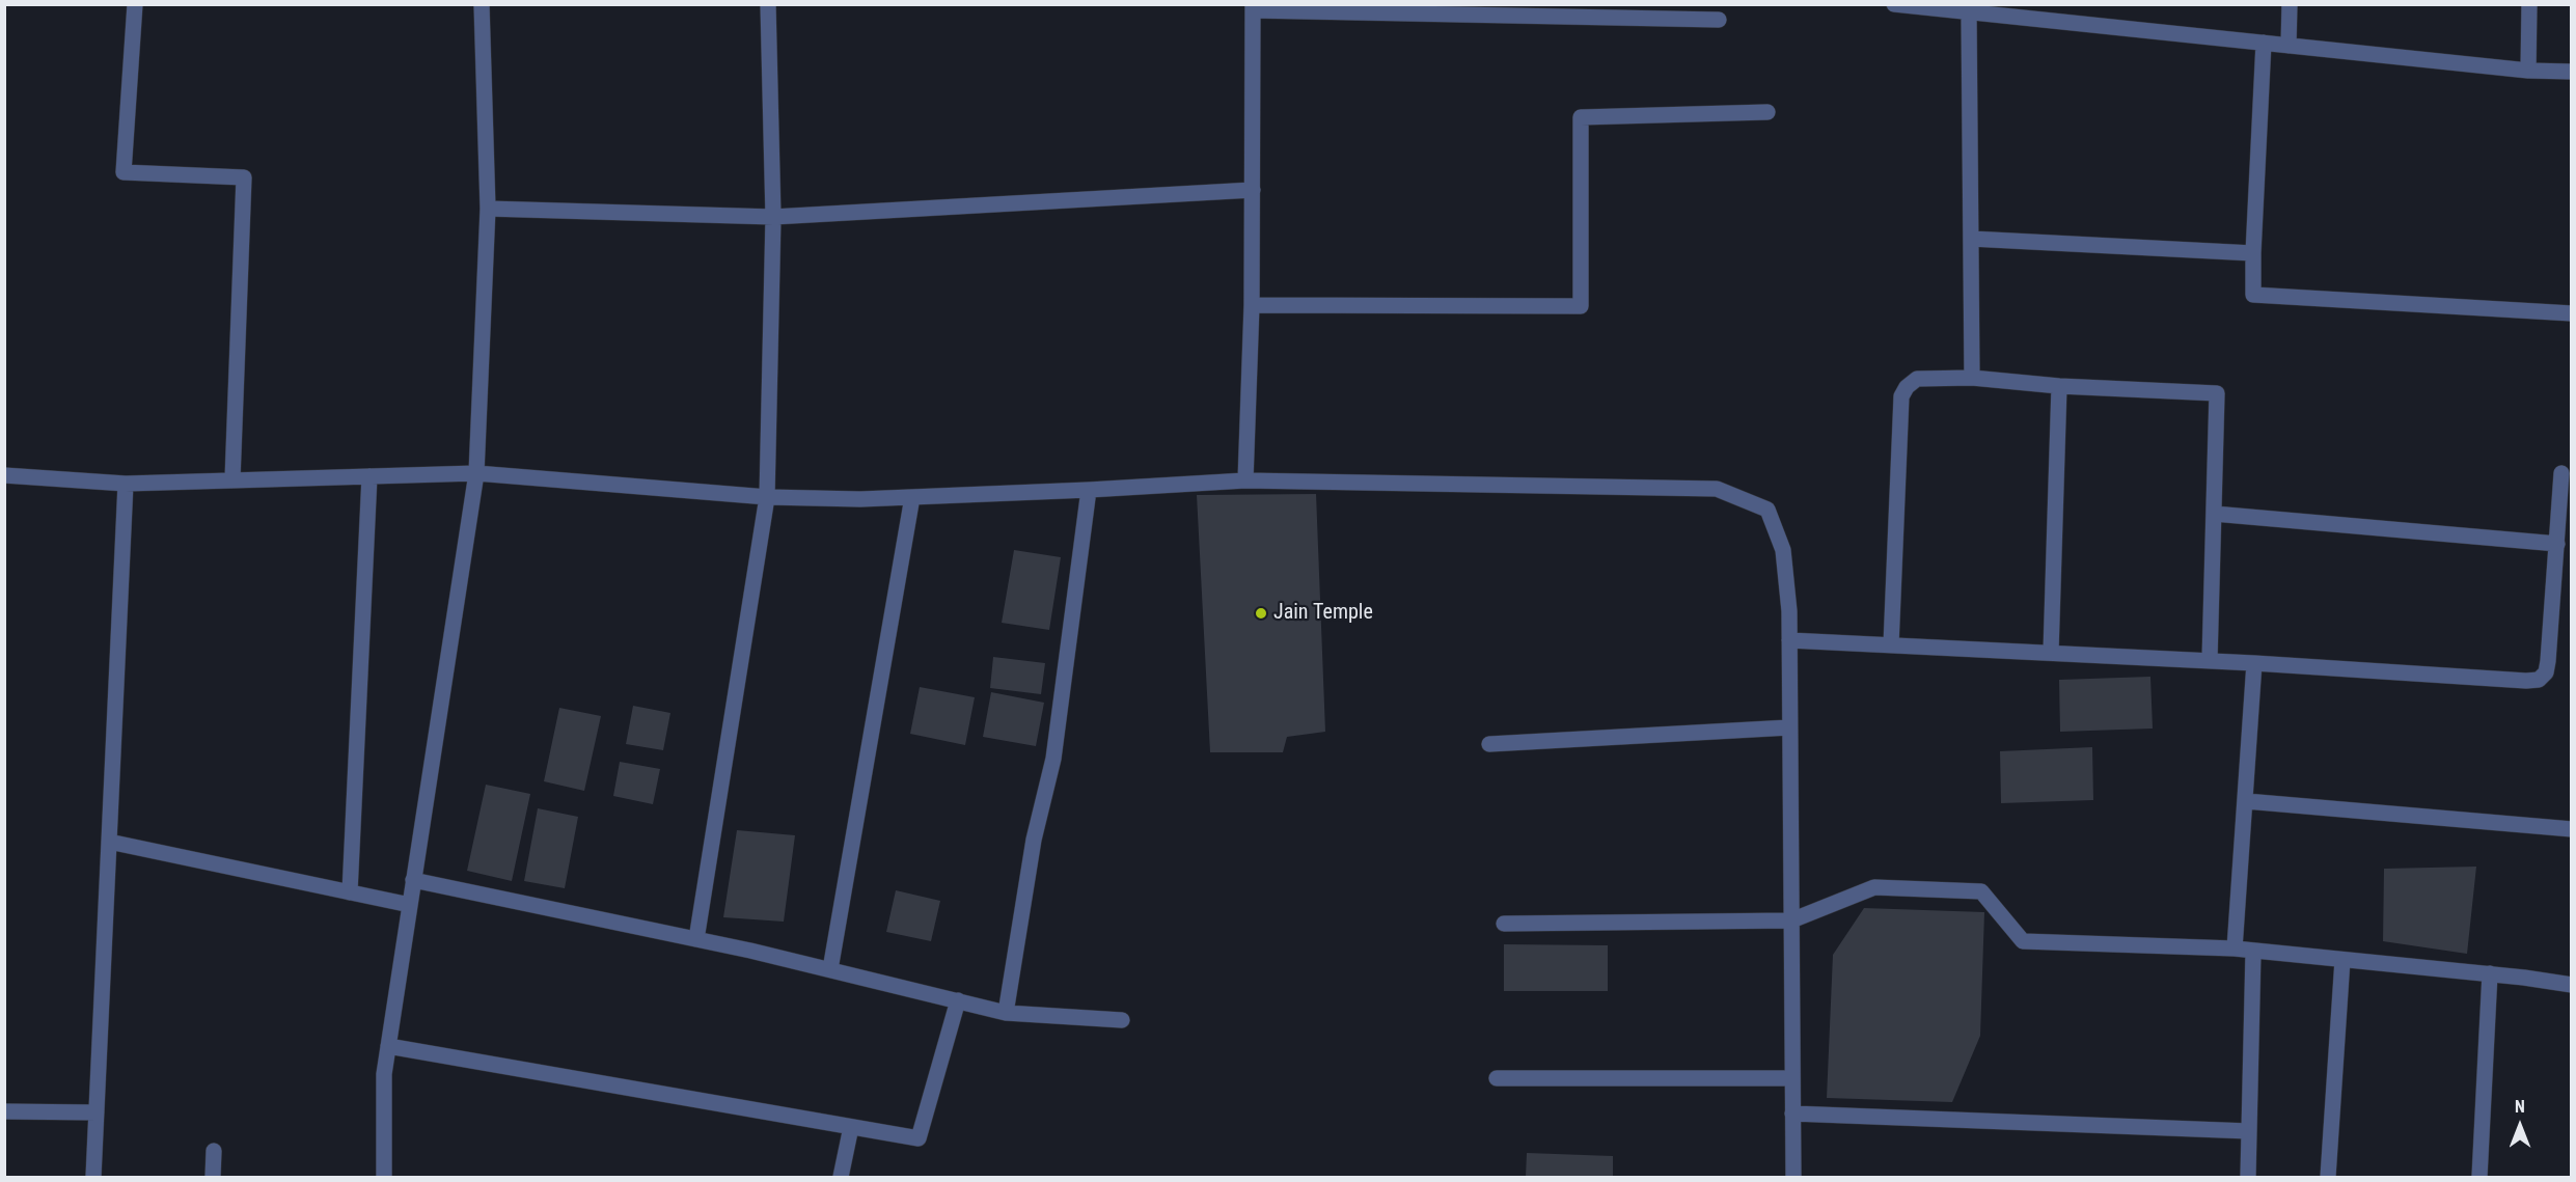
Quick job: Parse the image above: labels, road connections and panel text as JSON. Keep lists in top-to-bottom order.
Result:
{
  "places": ["Jain Temple"],
  "north": "top"
}
